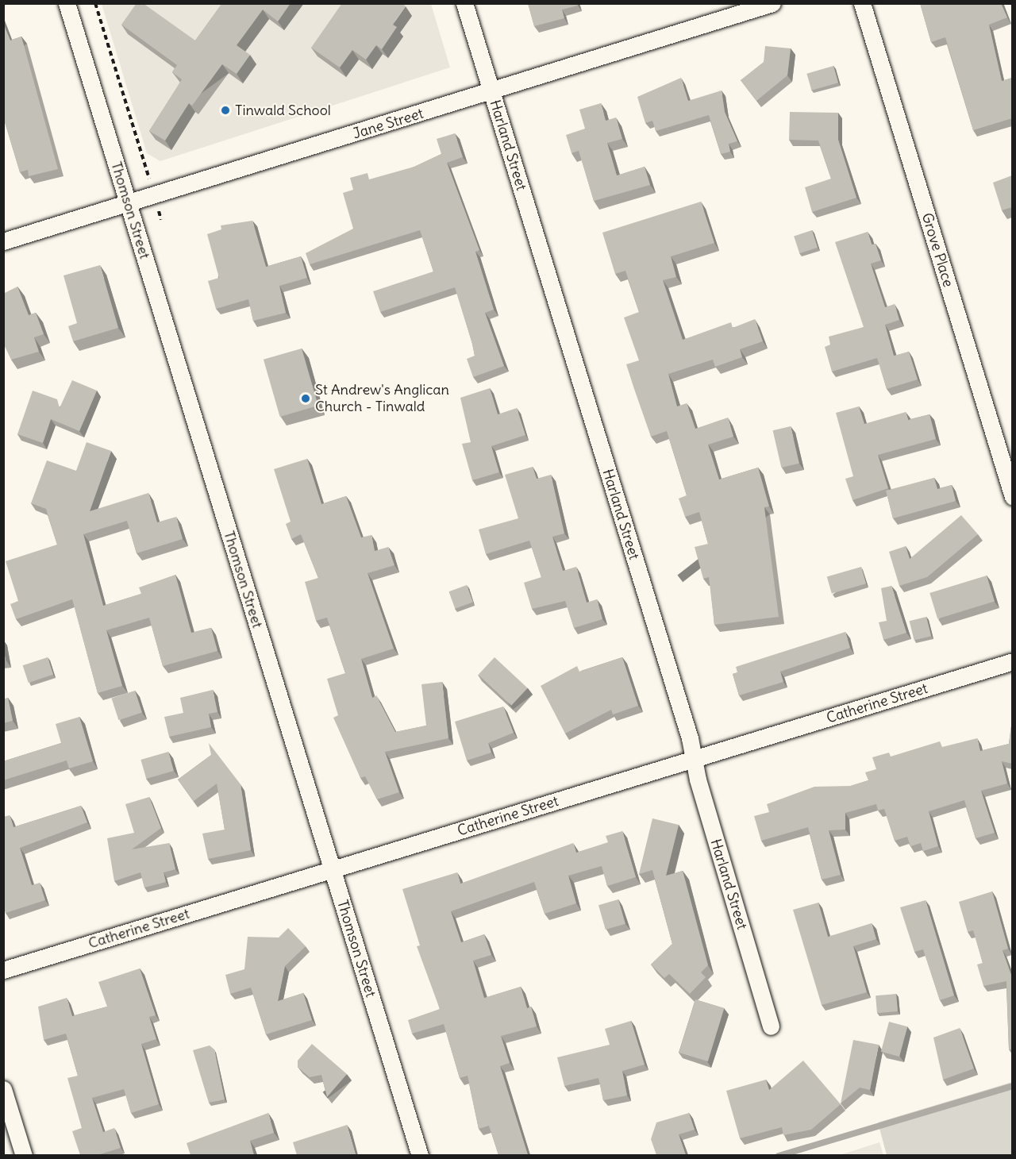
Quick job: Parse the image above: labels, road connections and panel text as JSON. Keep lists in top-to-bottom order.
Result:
{
  "streets": {
    "street": [
      "Jane Street",
      "Harland Street",
      "Thomson Street",
      "Grove Place",
      "Catherine Street"
    ]
  },
  "crossings": [
    ["Jane Street", "Harland Street"],
    ["Jane Street", "Thomson Street"],
    ["Harland Street", "Catherine Street"],
    ["Thomson Street", "Catherine Street"]
  ],
  "places": ["Tinwald School", "St Andrew's Anglican Church - Tinwald"]
}
